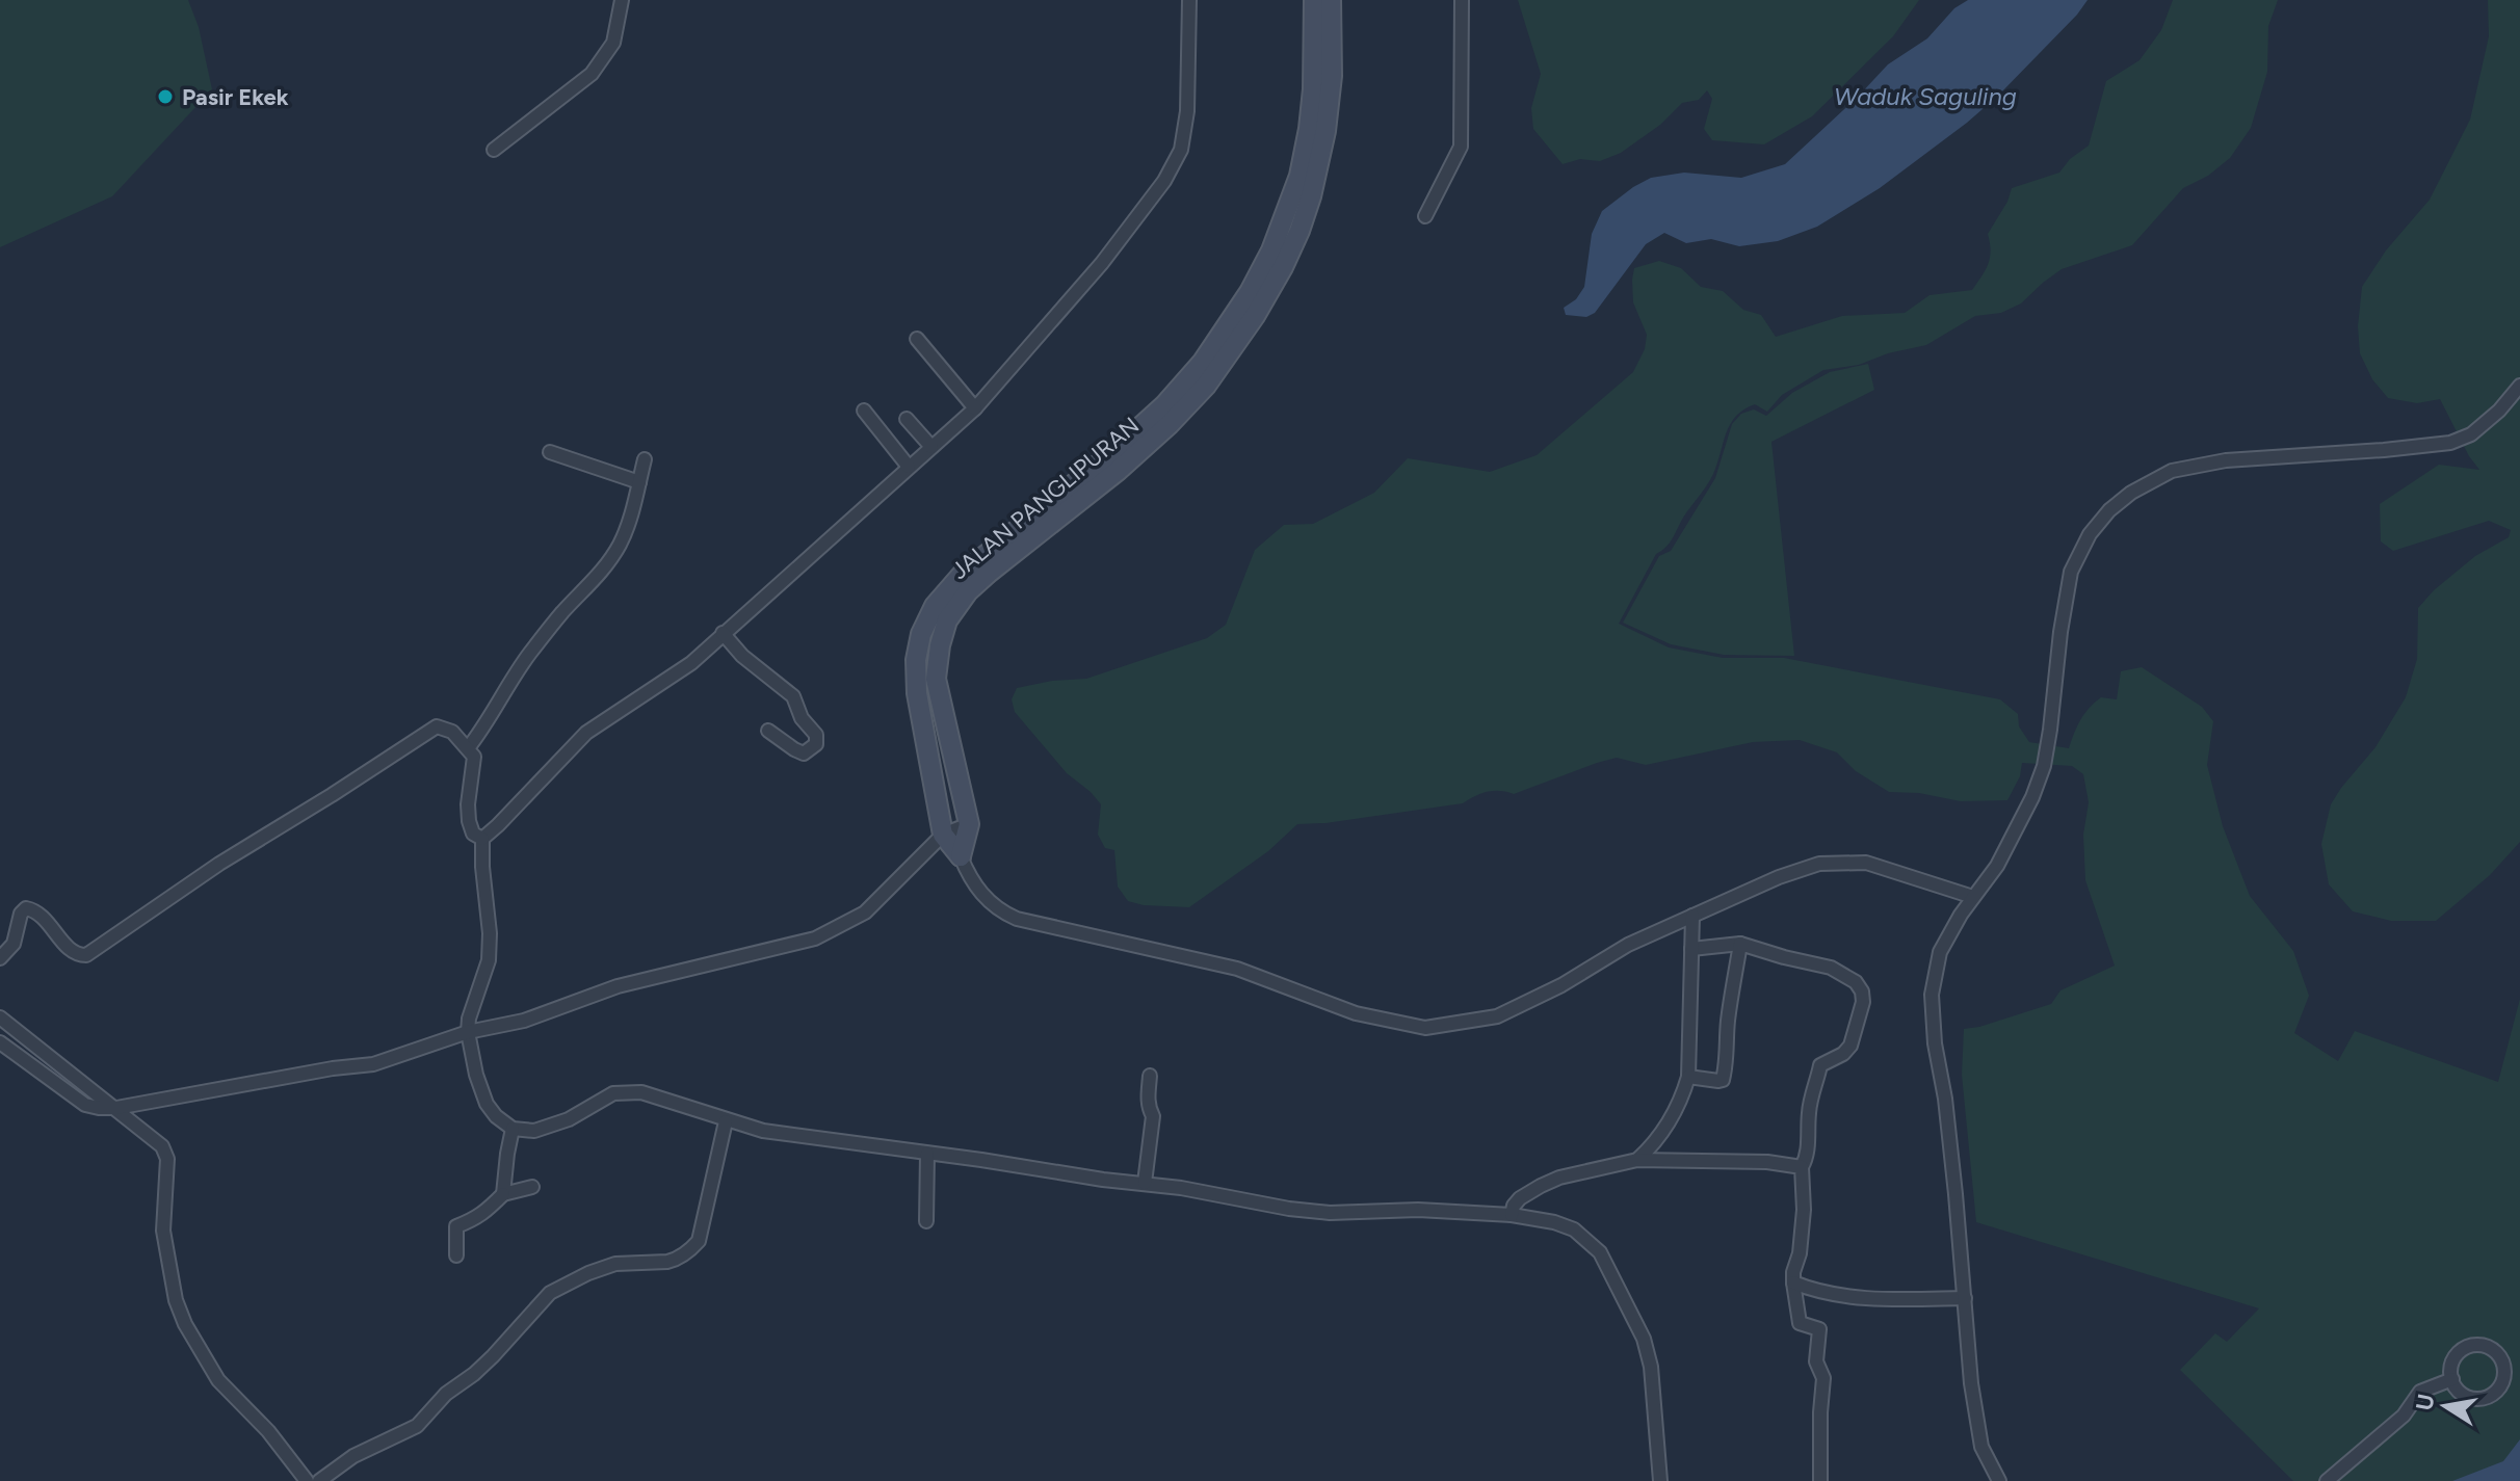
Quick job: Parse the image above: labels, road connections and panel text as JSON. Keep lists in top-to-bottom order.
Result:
{
  "streets": {
    "main road": ["JALAN PANGLIPURAN"]
  },
  "water": ["Waduk Saguling"],
  "places": ["Pasir Ekek"],
  "north": "left"
}
